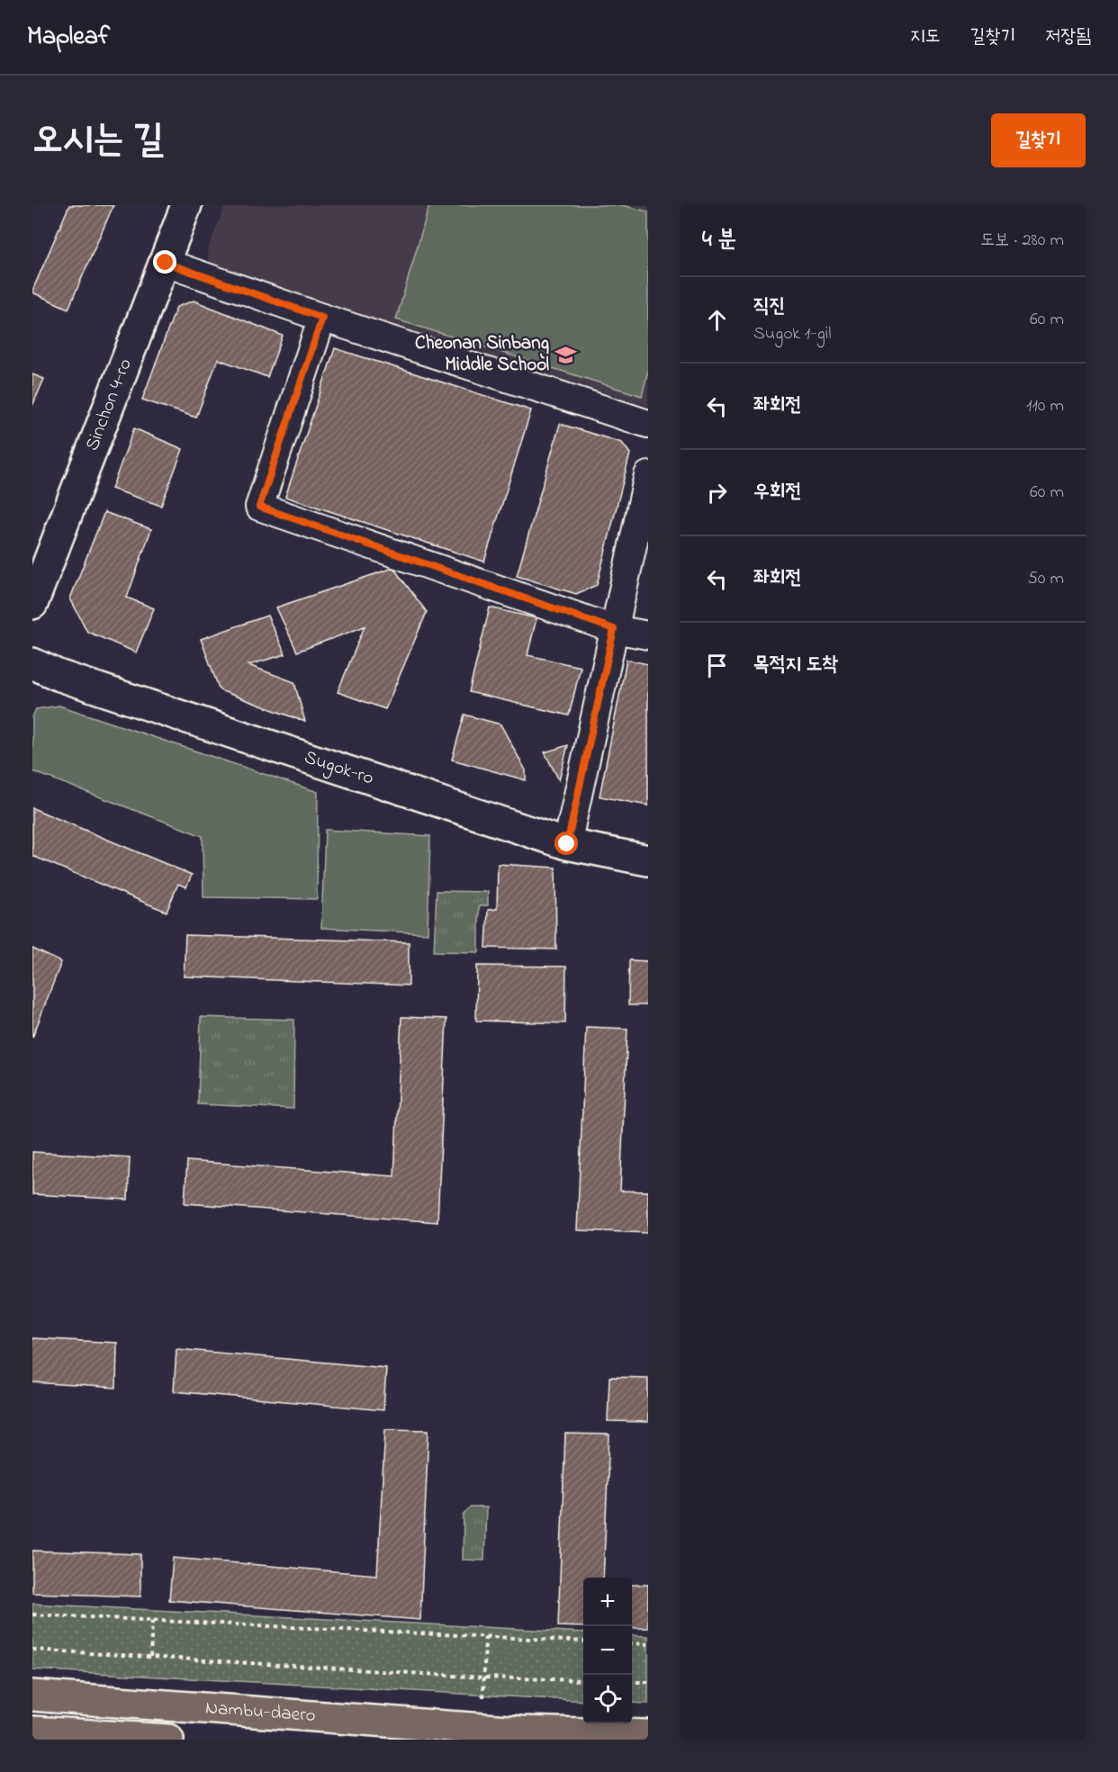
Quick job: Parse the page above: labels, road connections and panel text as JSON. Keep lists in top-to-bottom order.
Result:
{
  "streets": {
    "highway": ["Nambu-daero"],
    "street": ["Sinchon 4-ro", "Sugok-ro"]
  },
  "places": {
    "school or university": ["Cheonan Sinbang Middle School"]
  },
  "page": {
    "header": "Mapleaf",
    "nav": ["지도", "길찾기", "저장됨"],
    "title": "오시는 길",
    "buttons": "길찾기",
    "heading": ["4 분", "도보 · 280 m"],
    "list": [
      ["직진", "Sugok 1-gil", "60 m"],
      ["좌회전", "110 m"],
      ["우회전", "60 m"],
      ["좌회전", "50 m"],
      "목적지 도착"
    ],
    "map_buttons": ["+", "−"]
  }
}
